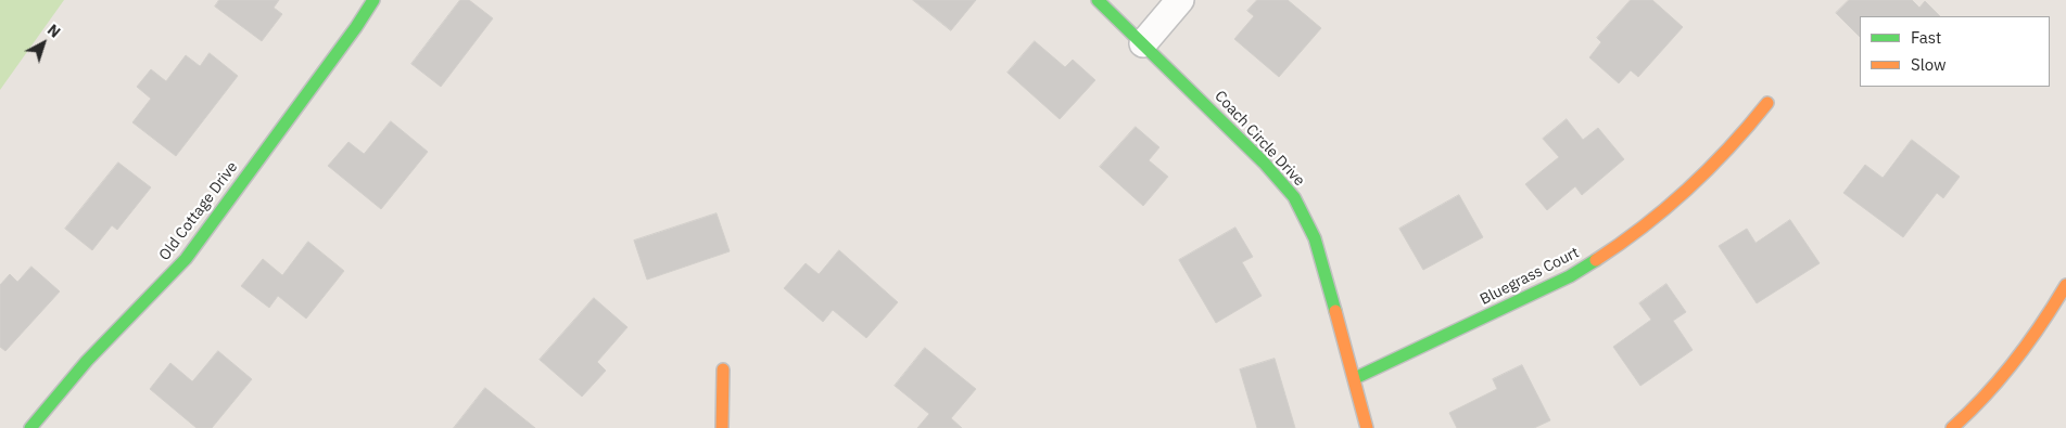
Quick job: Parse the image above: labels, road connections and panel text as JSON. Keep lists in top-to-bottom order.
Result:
{
  "streets": {
    "street": ["Coach Circle Drive", "Old Cottage Drive", "Bluegrass Court"]
  },
  "crossings": [
    ["Coach Circle Drive", "Bluegrass Court"]
  ],
  "legend": ["Fast", "Slow"],
  "north": "top right"
}
